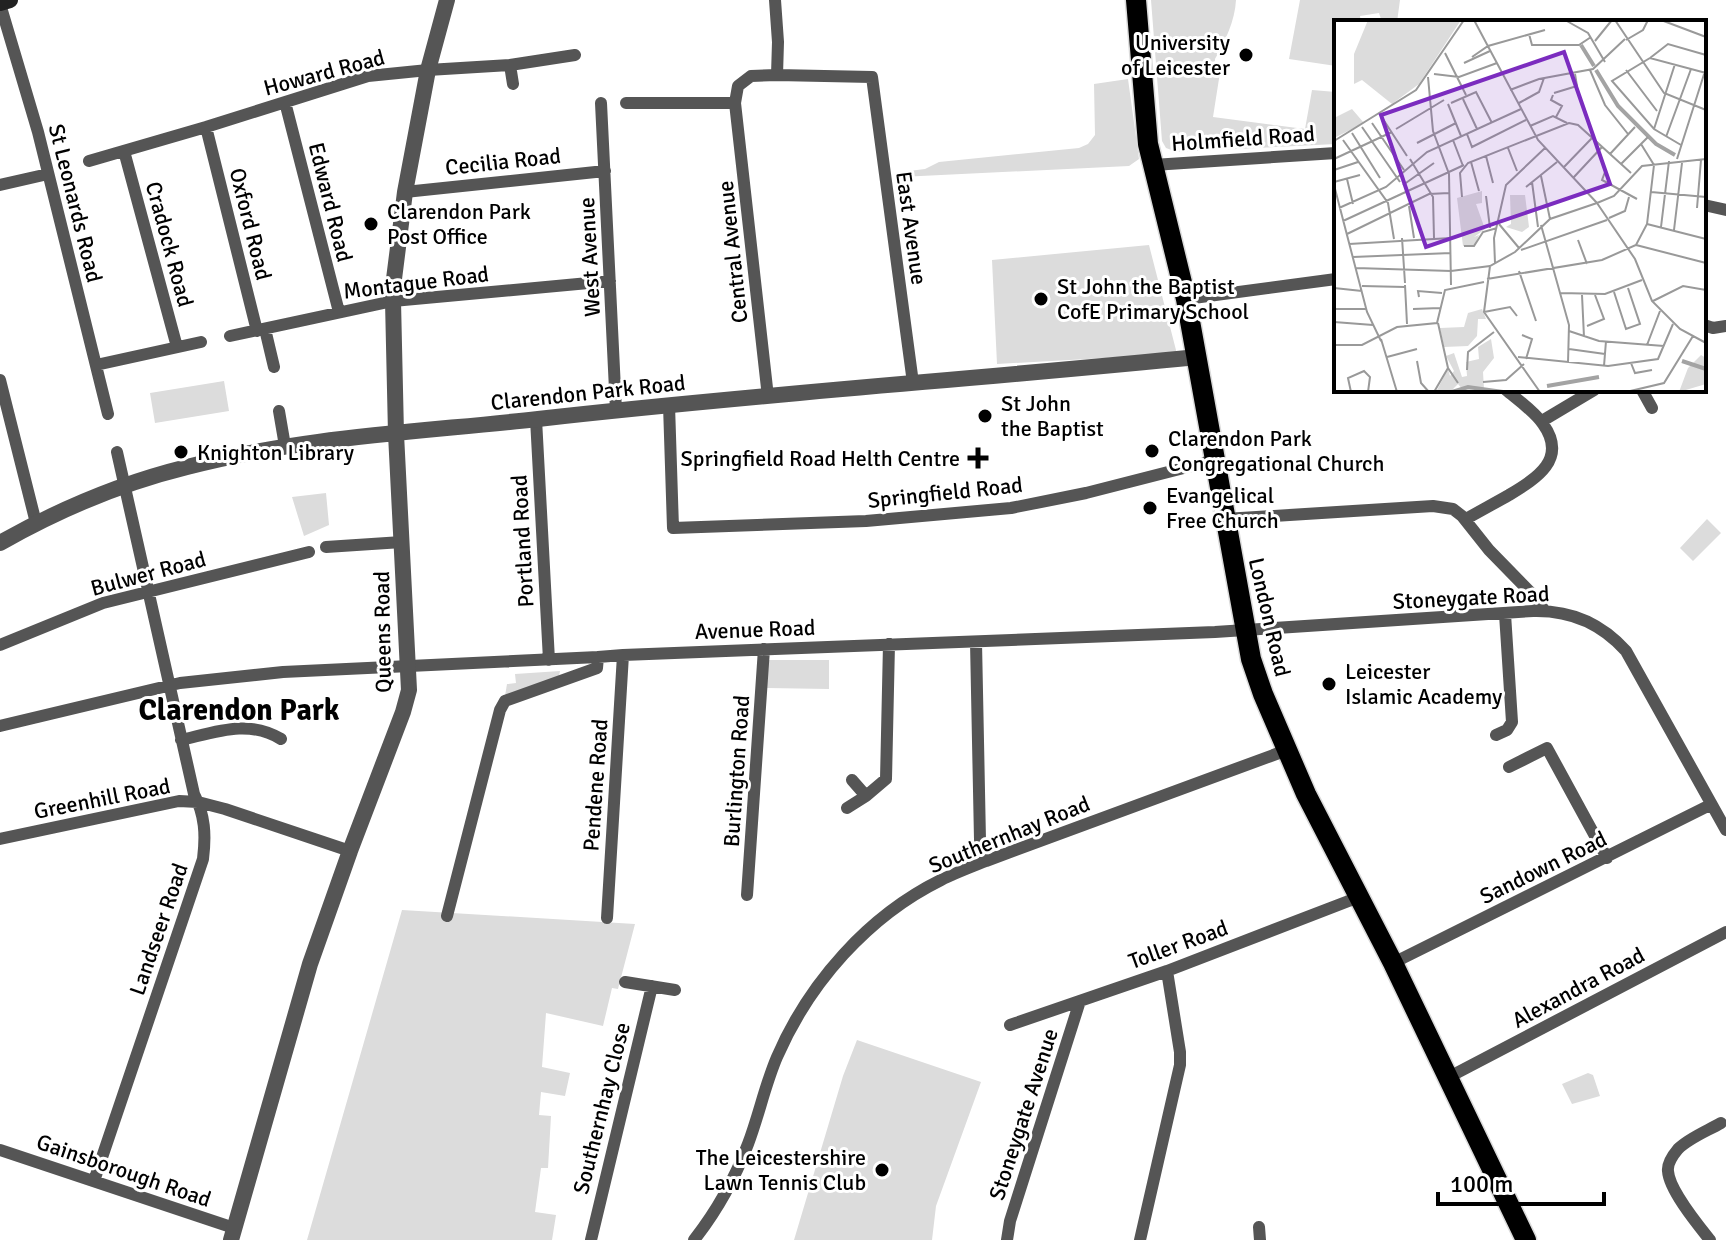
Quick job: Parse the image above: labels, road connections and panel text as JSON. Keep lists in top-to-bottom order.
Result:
{
  "streets": {
    "main road": ["London Road"],
    "street": [
      "Howard Road",
      "Holmfield Road",
      "Cecilia Road",
      "Edward Road",
      "St Leonards Road",
      "Oxford Road",
      "East Avenue",
      "Cradock Road",
      "Central Avenue",
      "West Avenue",
      "Montague Road",
      "Clarendon Park Road",
      "Springfield Road",
      "Portland Road",
      "Bulwer Road",
      "Stoneygate Road",
      "Avenue Road",
      "Queens Road",
      "Burlington Road",
      "Pendene Road",
      "Greenhill Road",
      "Southernhay Road",
      "Sandown Road",
      "Landseer Road",
      "Toller Road",
      "Alexandra Road",
      "Southernhay Close",
      "Stoneygate Avenue",
      "Gainsborough Road"
    ]
  },
  "crossings": [
    ["Howard Road", "Edward Road"],
    ["Howard Road", "Oxford Road"],
    ["Howard Road", "Cradock Road"],
    ["Howard Road", "Queens Road"],
    ["Holmfield Road", "London Road"],
    ["Cecilia Road", "West Avenue"],
    ["Cecilia Road", "Queens Road"],
    ["Edward Road", "Montague Road"],
    ["Oxford Road", "Montague Road"],
    ["East Avenue", "Clarendon Park Road"],
    ["Central Avenue", "Clarendon Park Road"],
    ["West Avenue", "Montague Road"],
    ["West Avenue", "Clarendon Park Road"],
    ["Montague Road", "Queens Road"],
    ["Clarendon Park Road", "Springfield Road"],
    ["Clarendon Park Road", "Portland Road"],
    ["Clarendon Park Road", "London Road"],
    ["Clarendon Park Road", "Queens Road"],
    ["Springfield Road", "London Road"],
    ["Portland Road", "Avenue Road"],
    ["Stoneygate Road", "London Road"],
    ["Stoneygate Road", "Avenue Road"],
    ["Stoneygate Road", "Sandown Road"],
    ["London Road", "Avenue Road"],
    ["London Road", "Southernhay Road"],
    ["London Road", "Sandown Road"],
    ["London Road", "Toller Road"],
    ["London Road", "Alexandra Road"],
    ["Avenue Road", "Queens Road"],
    ["Avenue Road", "Burlington Road"],
    ["Avenue Road", "Pendene Road"],
    ["Avenue Road", "Landseer Road"],
    ["Queens Road", "Greenhill Road"],
    ["Queens Road", "Gainsborough Road"],
    ["Greenhill Road", "Landseer Road"],
    ["Landseer Road", "Gainsborough Road"],
    ["Toller Road", "Stoneygate Avenue"]
  ],
  "districts": ["Clarendon Park"],
  "places": {
    "other": [
      "University of Leicester",
      "Clarendon Park Post Office",
      "St John the Baptist CofE Primary School",
      "St John the Baptist",
      "Clarendon Park Congregational Church",
      "Knighton Library",
      "Evangelical Free Church",
      "Leicester Islamic Academy",
      "The Leicestershire Lawn Tennis Club"
    ],
    "health": ["Springfield Road Helth Centre"]
  },
  "scale_bar": "100 m"
}
